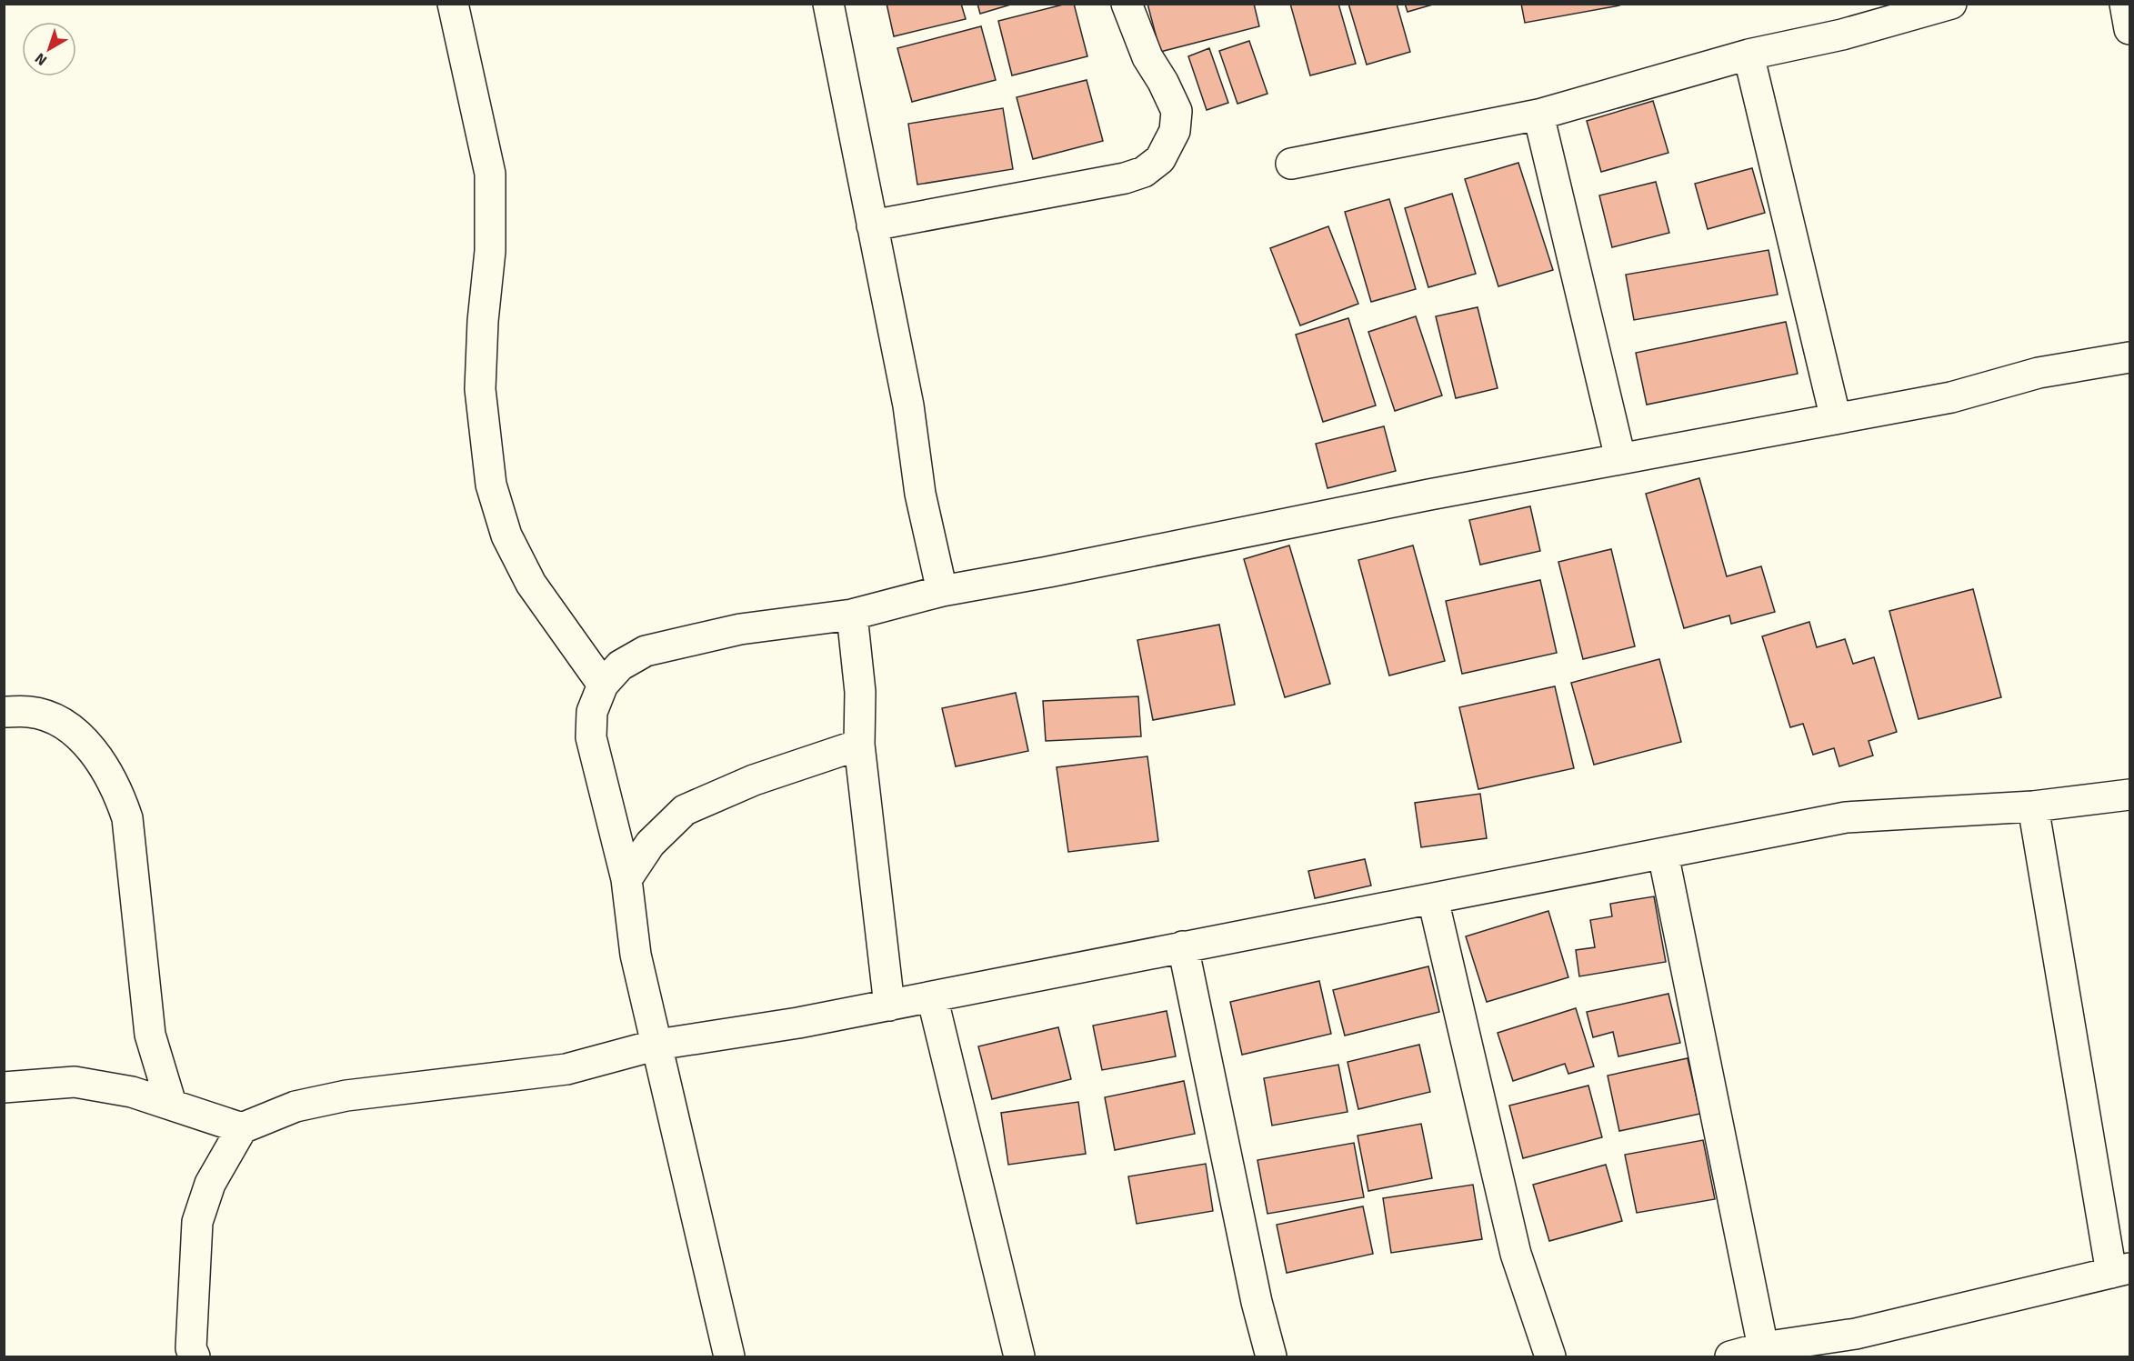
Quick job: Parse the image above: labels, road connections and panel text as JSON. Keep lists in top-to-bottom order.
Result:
{
  "north": "bottom left"
}
